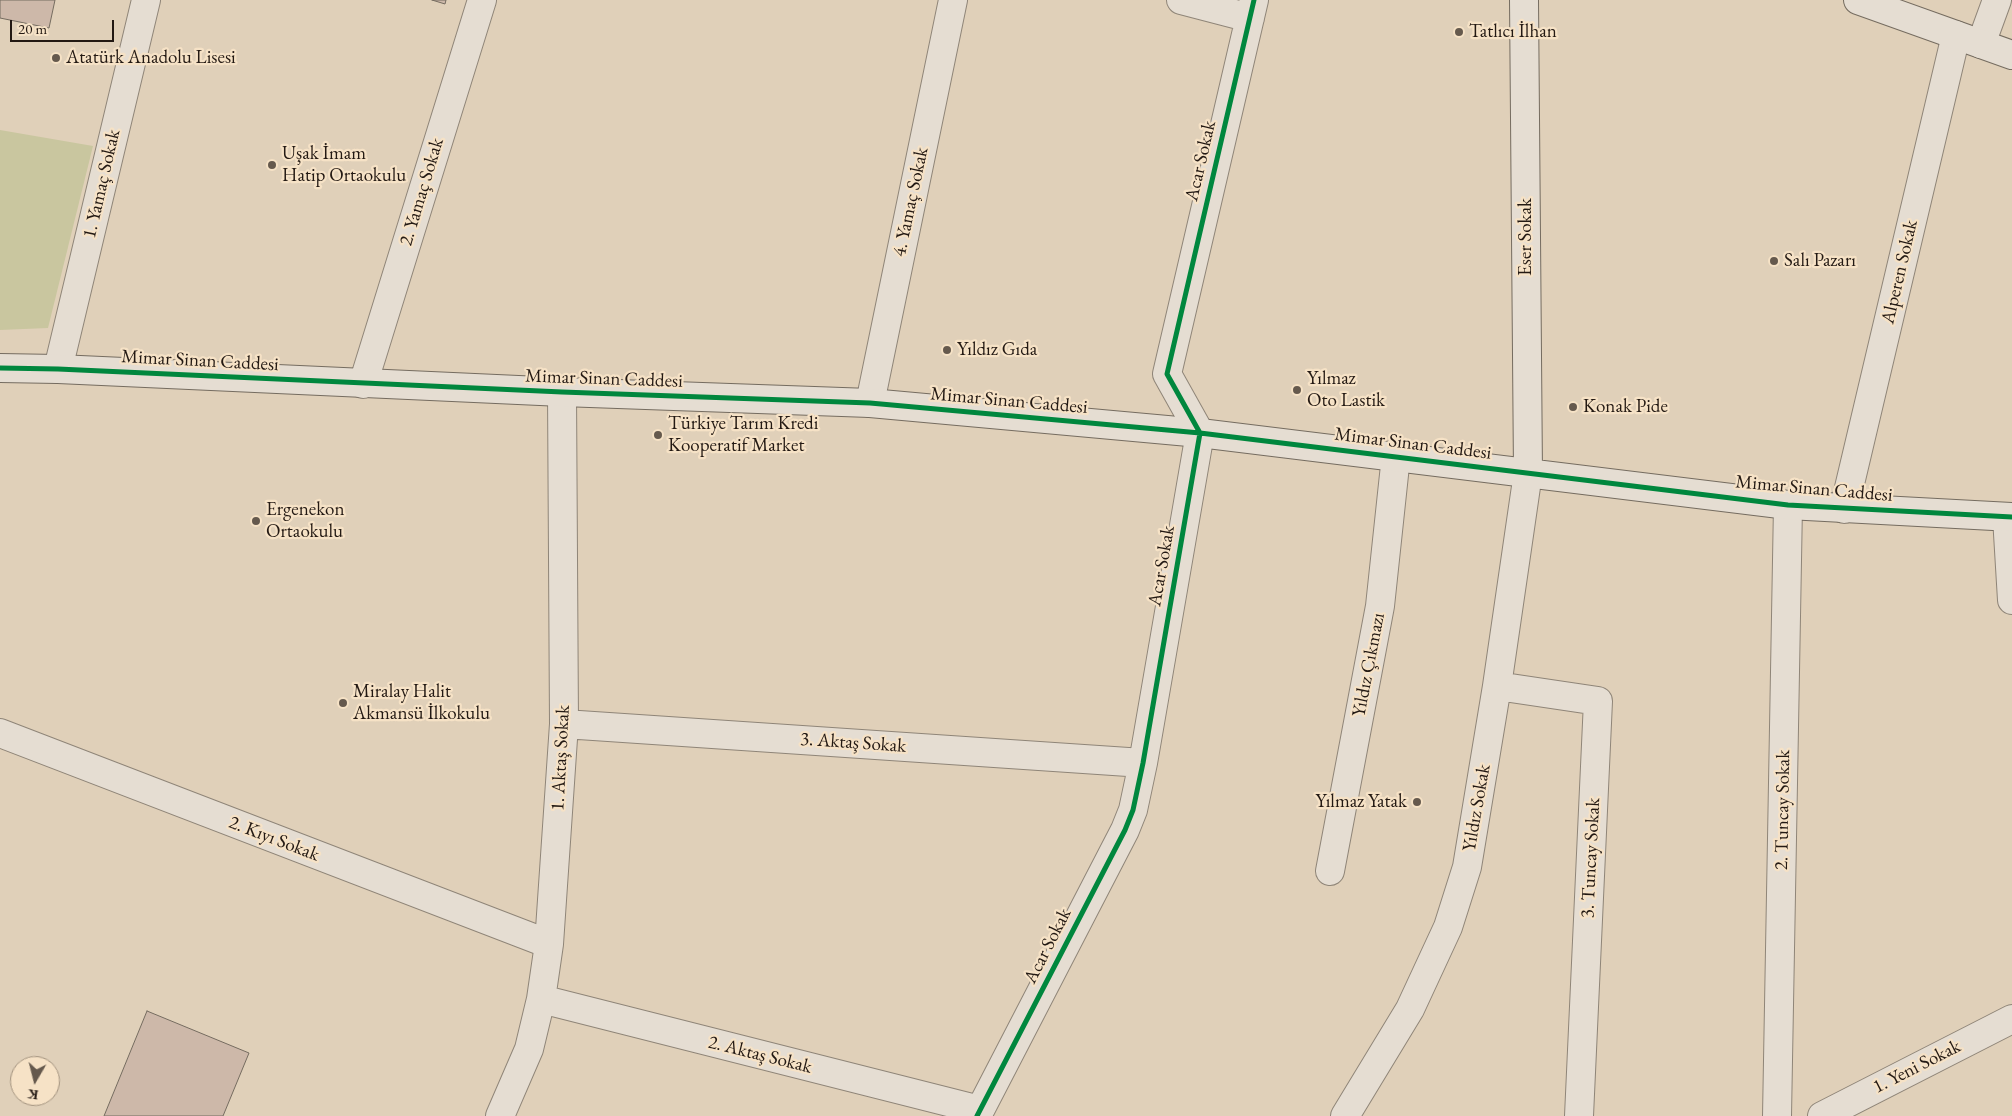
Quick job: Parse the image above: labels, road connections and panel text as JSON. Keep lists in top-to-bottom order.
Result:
{
  "streets": {
    "street": [
      "Acar Sokak",
      "1. Yamaç Sokak",
      "2. Yamaç Sokak",
      "4. Yamaç Sokak",
      "Eser Sokak",
      "Alperen Sokak",
      "Mimar Sinan Caddesi",
      "Yıldız Çıkmazı",
      "3. Aktaş Sokak",
      "1. Aktaş Sokak",
      "Yıldız Sokak",
      "2. Tuncay Sokak",
      "2. Kıyı Sokak",
      "3. Tuncay Sokak",
      "2. Aktaş Sokak",
      "1. Yeni Sokak"
    ]
  },
  "crossings": [
    ["Acar Sokak", "Mimar Sinan Caddesi"],
    ["Acar Sokak", "3. Aktaş Sokak"],
    ["Acar Sokak", "2. Aktaş Sokak"],
    ["1. Yamaç Sokak", "Mimar Sinan Caddesi"],
    ["2. Yamaç Sokak", "Mimar Sinan Caddesi"],
    ["4. Yamaç Sokak", "Mimar Sinan Caddesi"],
    ["Eser Sokak", "Mimar Sinan Caddesi"],
    ["Eser Sokak", "Yıldız Sokak"],
    ["Alperen Sokak", "Mimar Sinan Caddesi"],
    ["Mimar Sinan Caddesi", "Yıldız Çıkmazı"],
    ["Mimar Sinan Caddesi", "1. Aktaş Sokak"],
    ["Mimar Sinan Caddesi", "Yıldız Sokak"],
    ["Mimar Sinan Caddesi", "2. Tuncay Sokak"],
    ["3. Aktaş Sokak", "1. Aktaş Sokak"],
    ["1. Aktaş Sokak", "2. Kıyı Sokak"],
    ["1. Aktaş Sokak", "2. Aktaş Sokak"],
    ["Yıldız Sokak", "3. Tuncay Sokak"]
  ],
  "places": [
    "Tatlıcı İlhan",
    "Atatürk Anadolu Lisesi",
    "Uşak İmam Hatip Ortaokulu",
    "Salı Pazarı",
    "Yıldız Gıda",
    "Yılmaz Oto Lastik",
    "Konak Pide",
    "Türkiye Tarım Kredi Kooperatif Market",
    "Ergenekon Ortaokulu",
    "Miralay Halit Akmansü İlkokulu",
    "Yılmaz Yatak"
  ],
  "scale_bar": "20 m",
  "north": "bottom"
}
